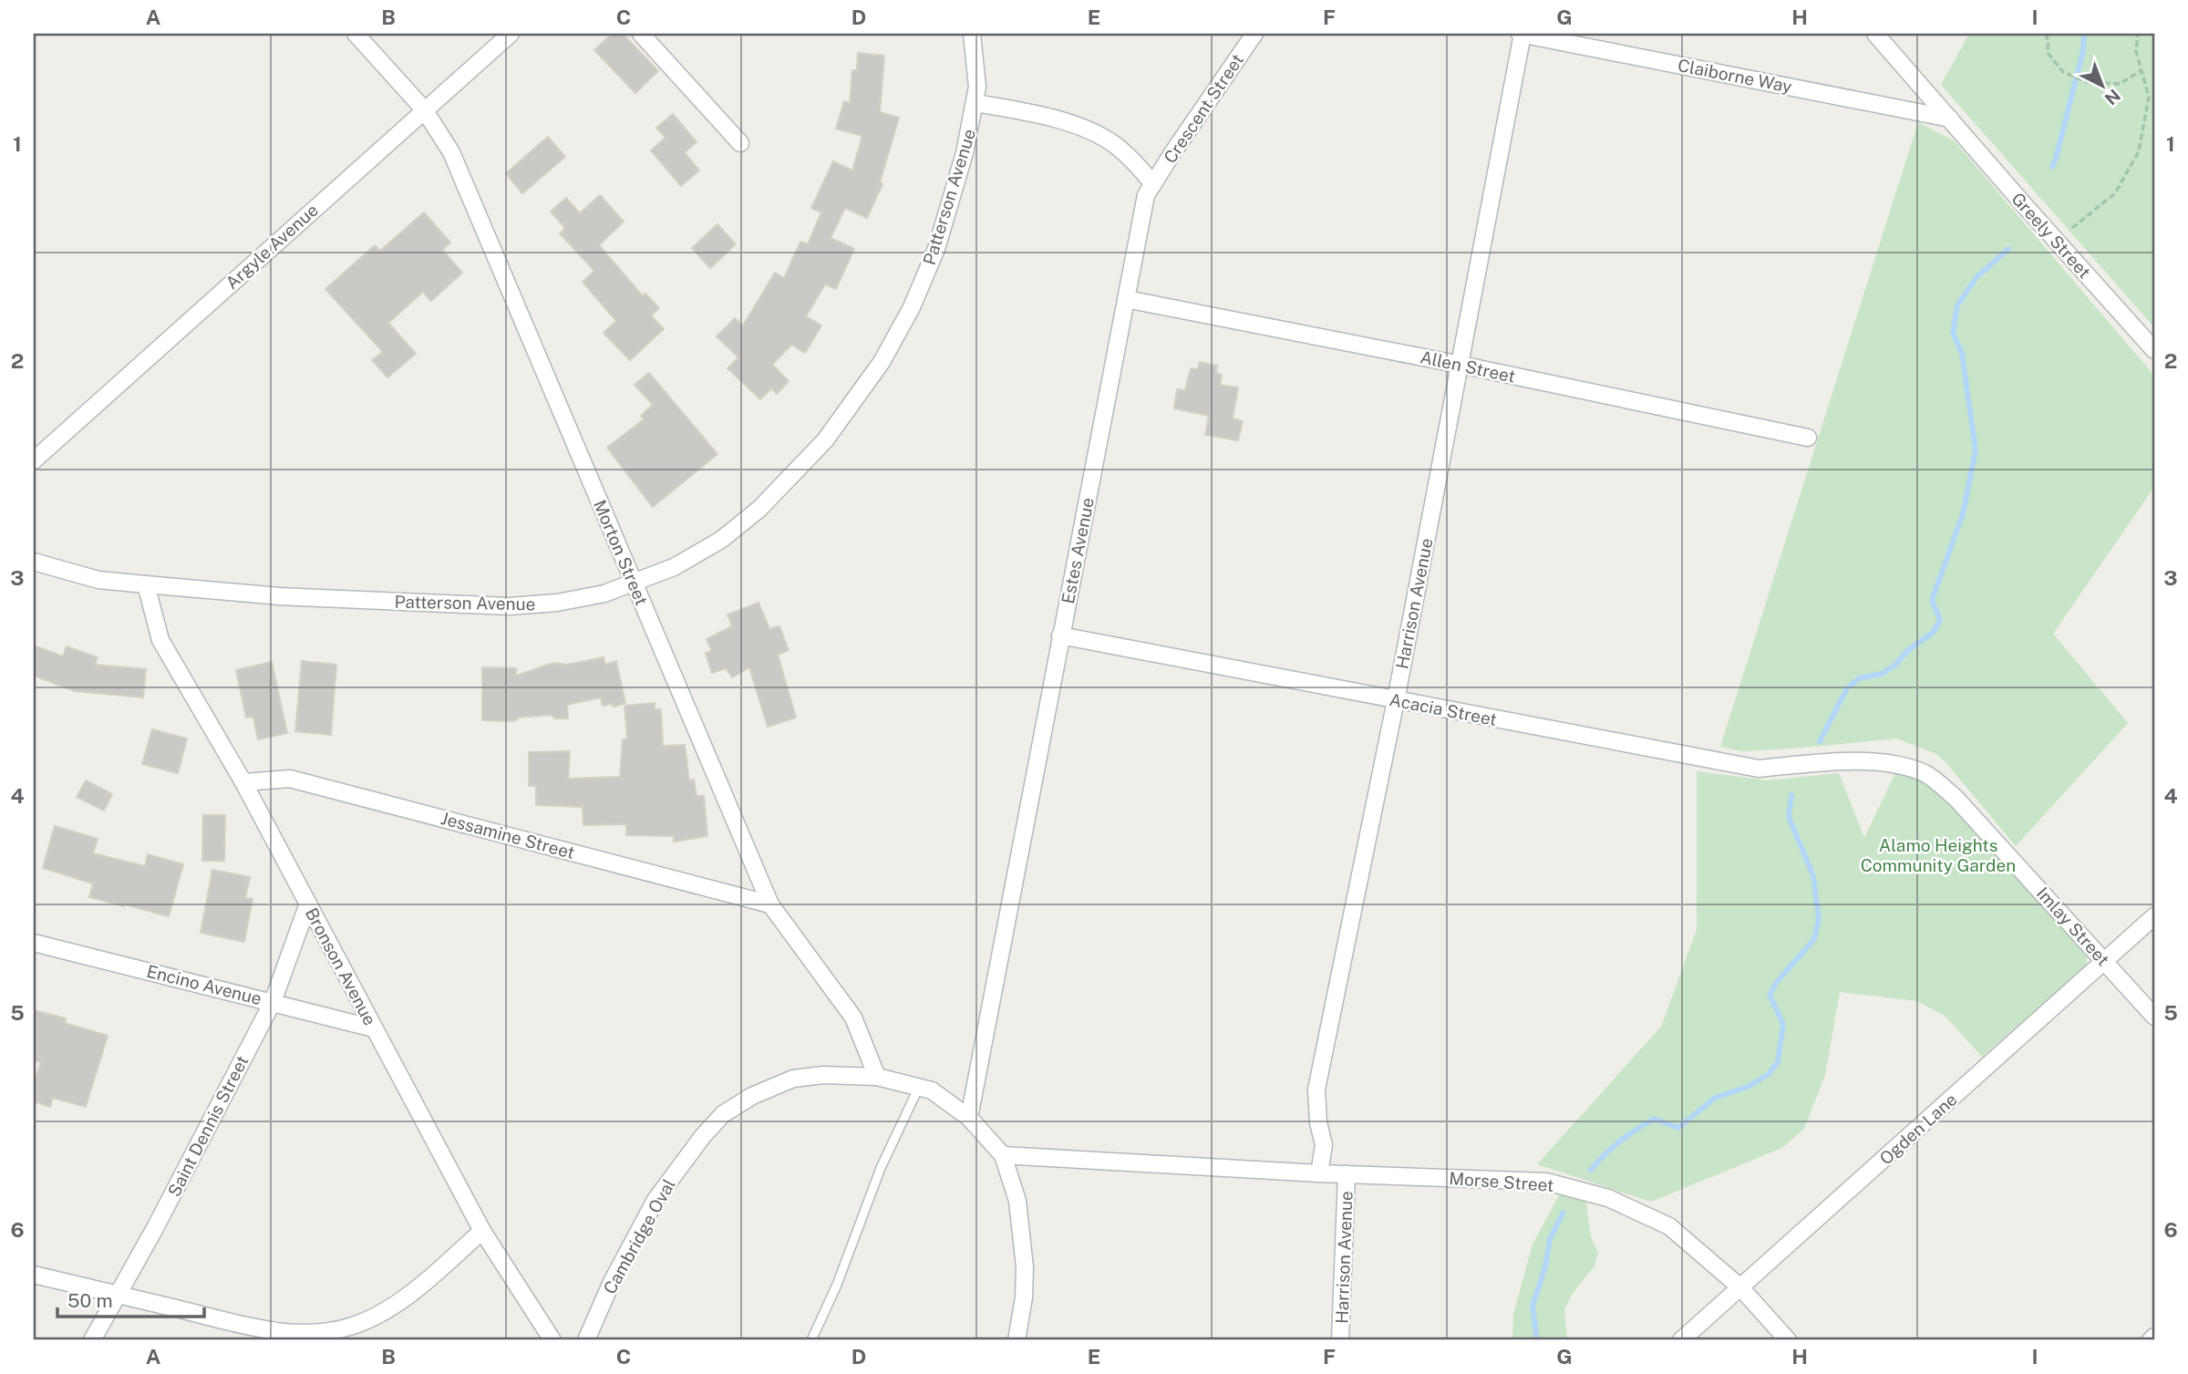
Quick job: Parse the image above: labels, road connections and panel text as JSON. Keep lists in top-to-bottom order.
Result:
{
  "streets": {
    "street": [
      "Claiborne Way",
      "Crescent Street",
      "Patterson Avenue",
      "Greely Street",
      "Argyle Avenue",
      "Allen Street",
      "Estes Avenue",
      "Morton Street",
      "Harrison Avenue",
      "Acacia Street",
      "Jessamine Street",
      "Imlay Street",
      "Bronson Avenue",
      "Encino Avenue",
      "Saint Dennis Street",
      "Ogden Lane",
      "Morse Street",
      "Cambridge Oval"
    ]
  },
  "crossings": [
    ["Claiborne Way", "Greely Street"],
    ["Claiborne Way", "Harrison Avenue"],
    ["Crescent Street", "Estes Avenue"],
    ["Patterson Avenue", "Morton Street"],
    ["Patterson Avenue", "Bronson Avenue"],
    ["Argyle Avenue", "Morton Street"],
    ["Allen Street", "Estes Avenue"],
    ["Allen Street", "Harrison Avenue"],
    ["Estes Avenue", "Acacia Street"],
    ["Estes Avenue", "Cambridge Oval"],
    ["Morton Street", "Jessamine Street"],
    ["Morton Street", "Cambridge Oval"],
    ["Harrison Avenue", "Acacia Street"],
    ["Harrison Avenue", "Morse Street"],
    ["Acacia Street", "Imlay Street"],
    ["Jessamine Street", "Bronson Avenue"],
    ["Imlay Street", "Ogden Lane"],
    ["Bronson Avenue", "Encino Avenue"],
    ["Bronson Avenue", "Saint Dennis Street"],
    ["Encino Avenue", "Saint Dennis Street"],
    ["Ogden Lane", "Morse Street"]
  ],
  "parks": ["Alamo Heights Community Garden"],
  "scale_bar": "50 m",
  "north": "bottom right",
  "grid": {
    "columns": [
      "A",
      "B",
      "C",
      "D",
      "E",
      "F",
      "G",
      "H",
      "I"
    ],
    "rows": [
      "1",
      "2",
      "3",
      "4",
      "5",
      "6"
    ]
  }
}
